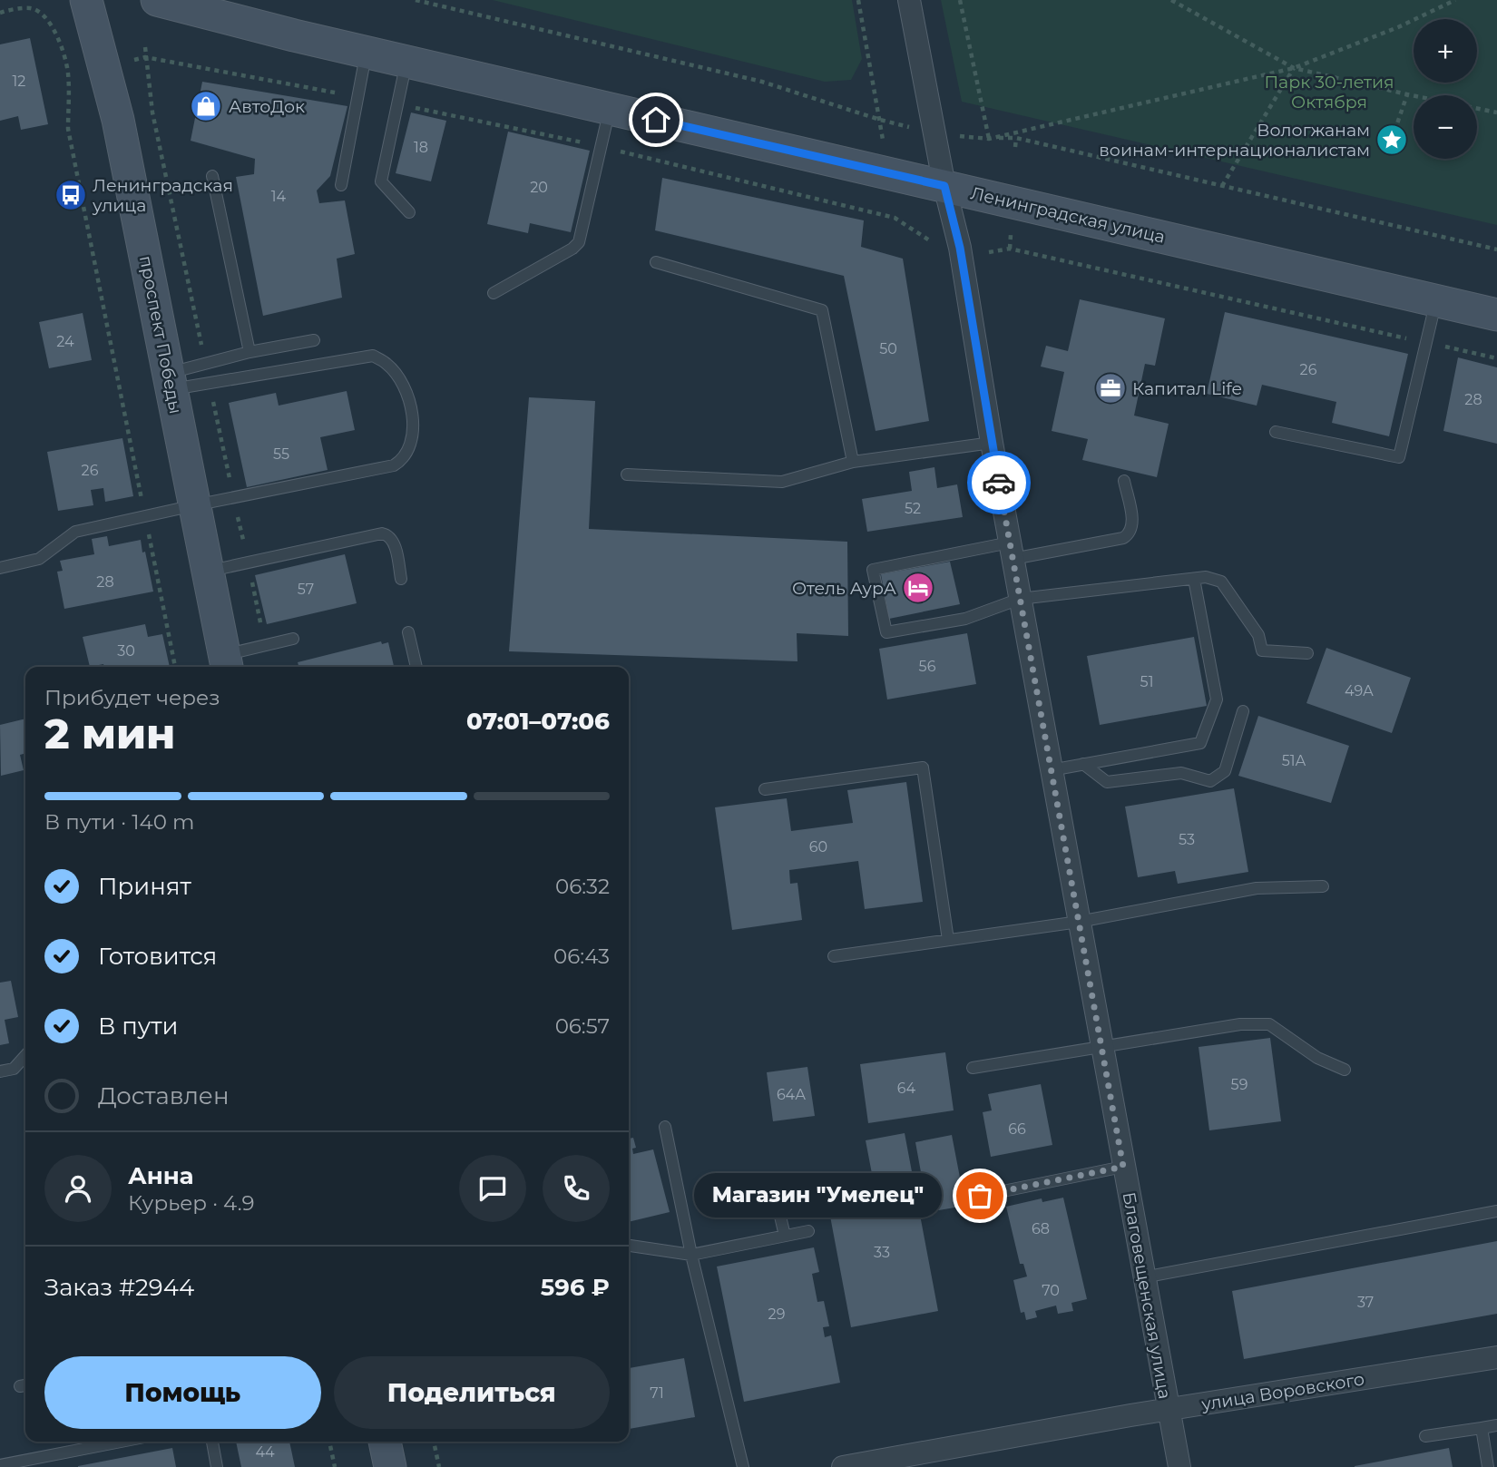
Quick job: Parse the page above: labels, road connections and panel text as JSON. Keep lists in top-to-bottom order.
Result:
{
  "streets": {
    "main road": ["Ленинградская улица", "проспект Победы"],
    "street": ["Благовещенская улица", "улица Воровского"]
  },
  "crossings": [
    ["Ленинградская улица", "Благовещенская улица"],
    ["Благовещенская улица", "улица Воровского"]
  ],
  "parks": ["Парк 30-летия Октября"],
  "places": {
    "shop": ["АвтоДок"],
    "place": ["Вологжанам воинам-интернационалистам"],
    "bus stop": ["Ленинградская улица"],
    "office": ["Капитал Life"],
    "hotel": ["Отель АурА"],
    "other": ["Магазин \"Умелец\""]
  },
  "house_numbers": [
    "12",
    "18",
    "20",
    "14",
    "24",
    "50",
    "26",
    "28",
    "55",
    "26",
    "52",
    "28",
    "57",
    "30",
    "56",
    "51",
    "49А",
    "51А",
    "53",
    "60",
    "59",
    "64",
    "64А",
    "66",
    "68",
    "33",
    "70",
    "37",
    "29",
    "71",
    "44"
  ],
  "page": {
    "map_buttons": ["+", "−"],
    "heading": ["2 мин", "Прибудет через", "07:01–07:06"],
    "panel": [
      "Анна",
      "Курьер · 4.9",
      "Заказ #2944",
      "596 ₽"
    ],
    "bar": "В пути · 140 m",
    "list": [
      ["Принят", "06:32"],
      ["Готовится", "06:43"],
      ["В пути", "06:57"],
      "Доставлен"
    ],
    "bubble": "Магазин \"Умелец\"",
    "buttons": ["Помощь", "Поделиться"]
  }
}
